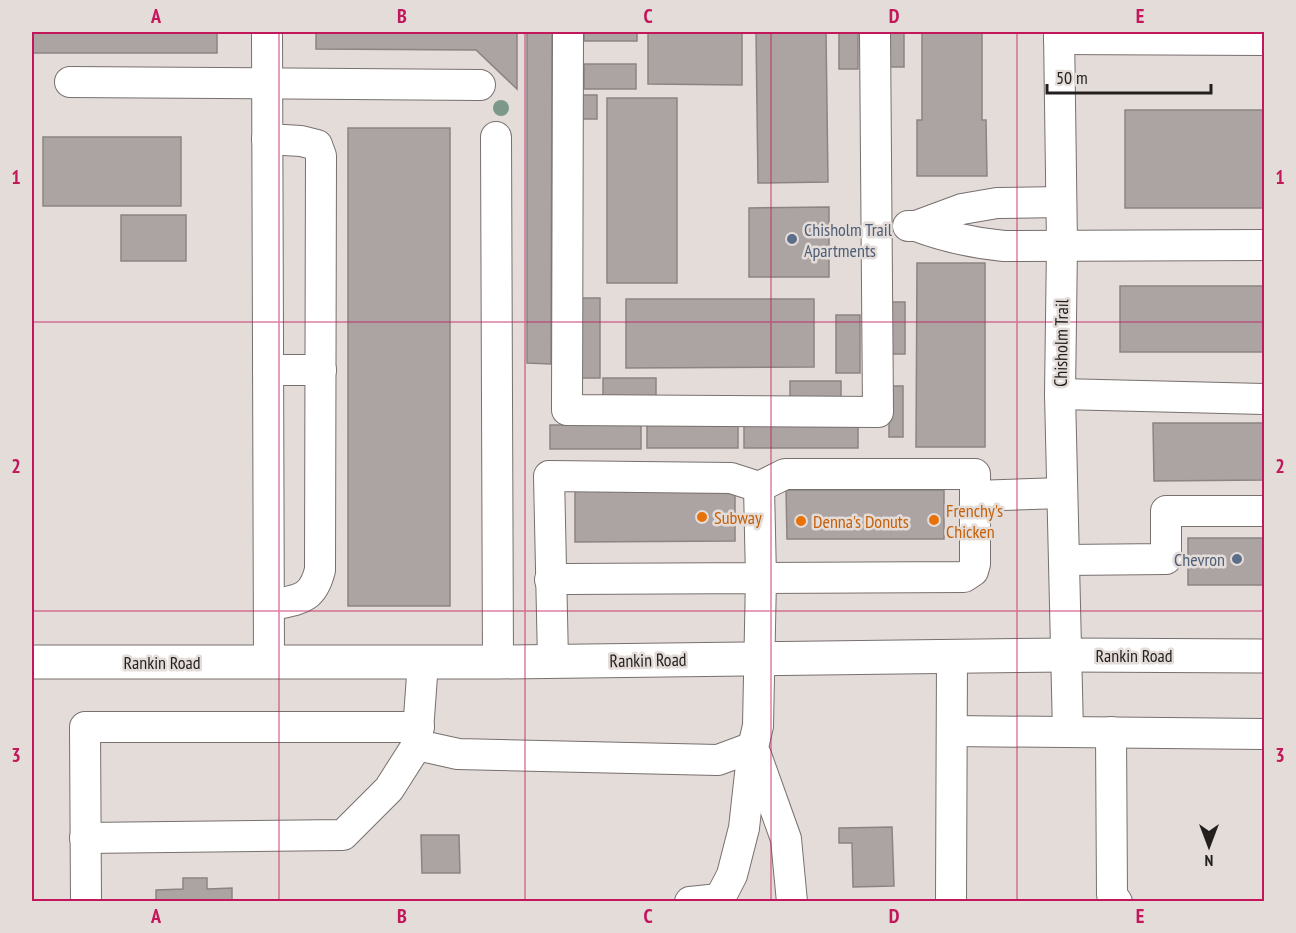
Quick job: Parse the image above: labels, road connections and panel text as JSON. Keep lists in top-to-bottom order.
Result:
{
  "streets": {
    "main road": ["Rankin Road"],
    "street": ["Chisholm Trail"]
  },
  "crossings": [
    ["Chisholm Trail", "Rankin Road"]
  ],
  "places": [
    "Chisholm Trail Apartments",
    "Subway",
    "Frenchy's Chicken",
    "Denna's Donuts",
    "Chevron"
  ],
  "scale_bar": "50 m",
  "north": "bottom",
  "grid": {
    "columns": [
      "A",
      "B",
      "C",
      "D",
      "E"
    ],
    "rows": ["1", "2", "3"]
  }
}
